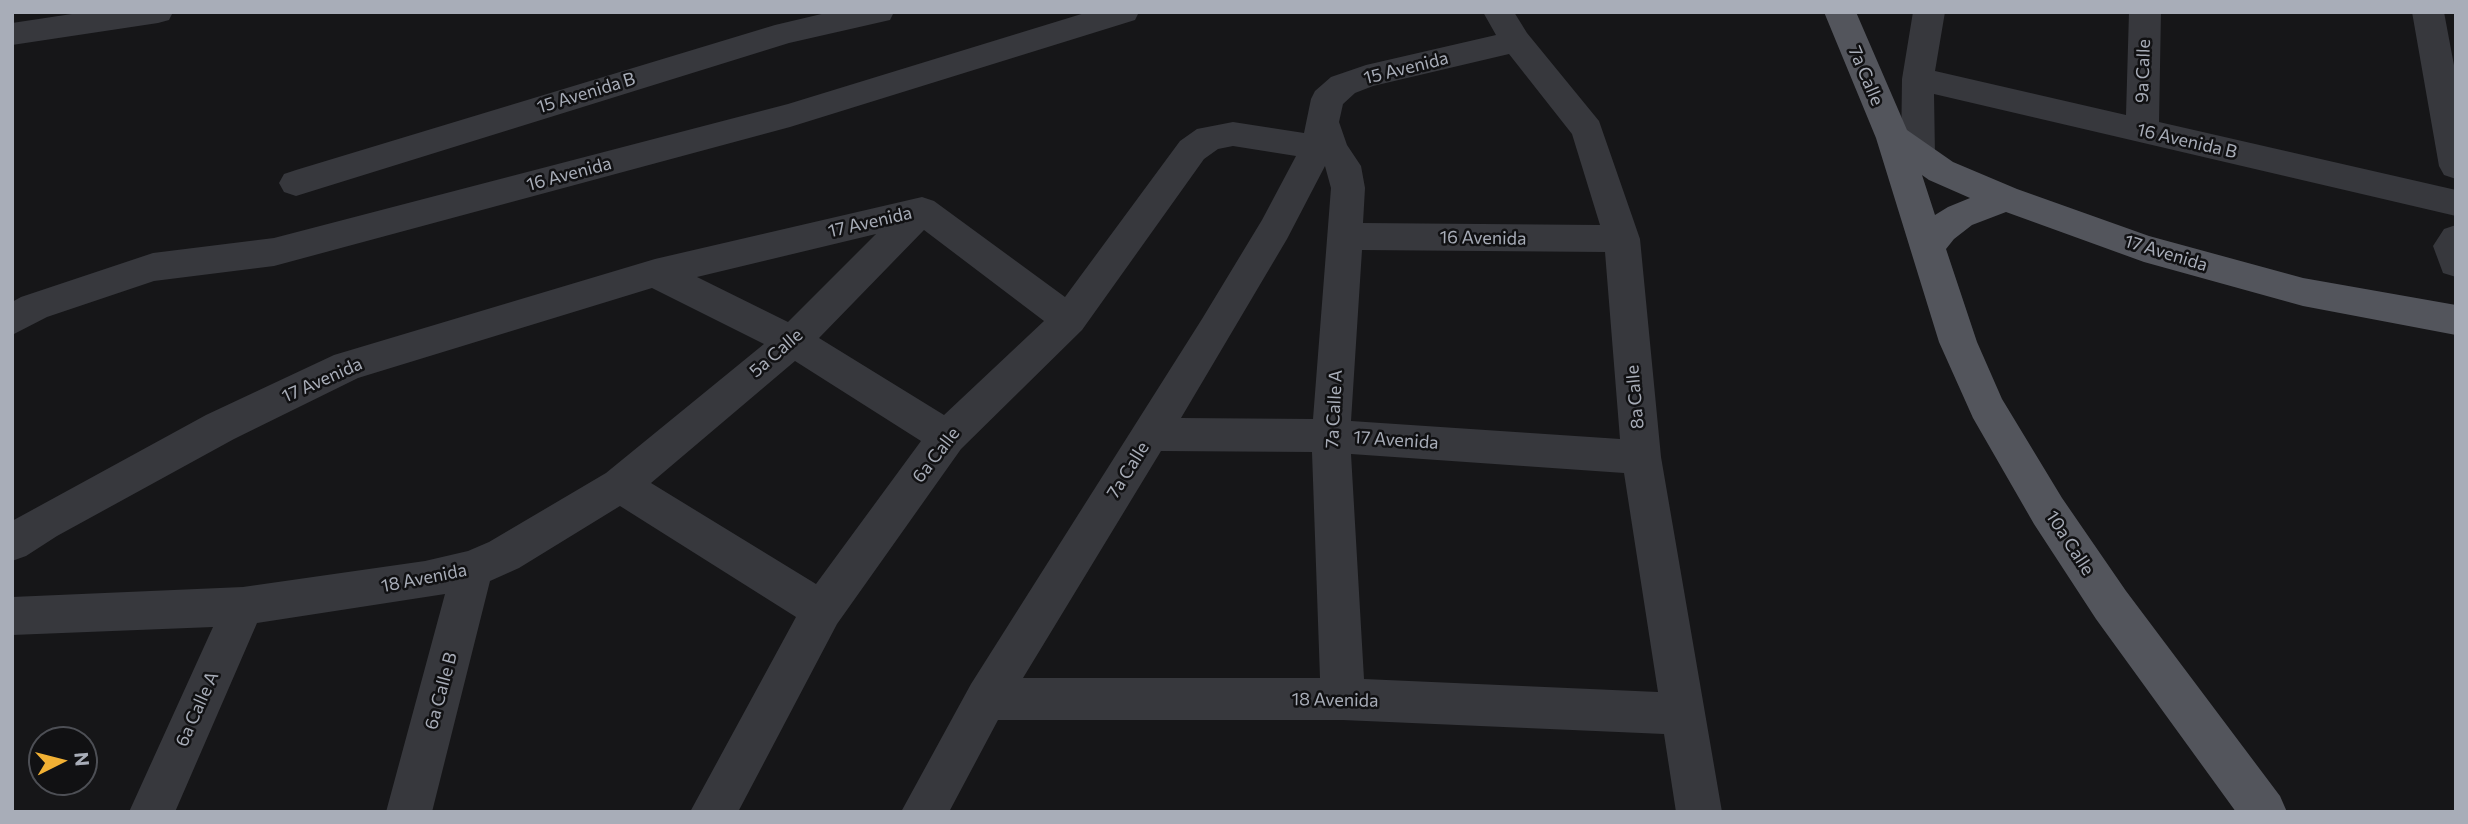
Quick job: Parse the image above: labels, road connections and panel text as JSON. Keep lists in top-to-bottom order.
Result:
{
  "streets": {
    "main road": ["7a Calle", "17 Avenida", "10a Calle"],
    "street": [
      "15 Avenida",
      "9a Calle",
      "15 Avenida B",
      "16 Avenida B",
      "16 Avenida",
      "5a Calle",
      "8a Calle",
      "7a Calle A",
      "6a Calle",
      "18 Avenida",
      "6a Calle B",
      "6a Calle A"
    ]
  },
  "crossings": [
    ["15 Avenida", "7a Calle"],
    ["15 Avenida", "8a Calle"],
    ["15 Avenida", "7a Calle A"],
    ["15 Avenida", "6a Calle"],
    ["9a Calle", "16 Avenida B"],
    ["7a Calle", "17 Avenida"],
    ["7a Calle", "7a Calle A"],
    ["7a Calle", "6a Calle"],
    ["7a Calle", "10a Calle"],
    ["7a Calle", "18 Avenida"],
    ["16 Avenida", "8a Calle"],
    ["16 Avenida", "7a Calle A"],
    ["17 Avenida", "5a Calle"],
    ["17 Avenida", "8a Calle"],
    ["17 Avenida", "7a Calle A"],
    ["17 Avenida", "10a Calle"],
    ["5a Calle", "18 Avenida"],
    ["8a Calle", "18 Avenida"],
    ["7a Calle A", "6a Calle"],
    ["7a Calle A", "18 Avenida"],
    ["18 Avenida", "6a Calle B"],
    ["18 Avenida", "6a Calle A"]
  ],
  "north": "right"
}
